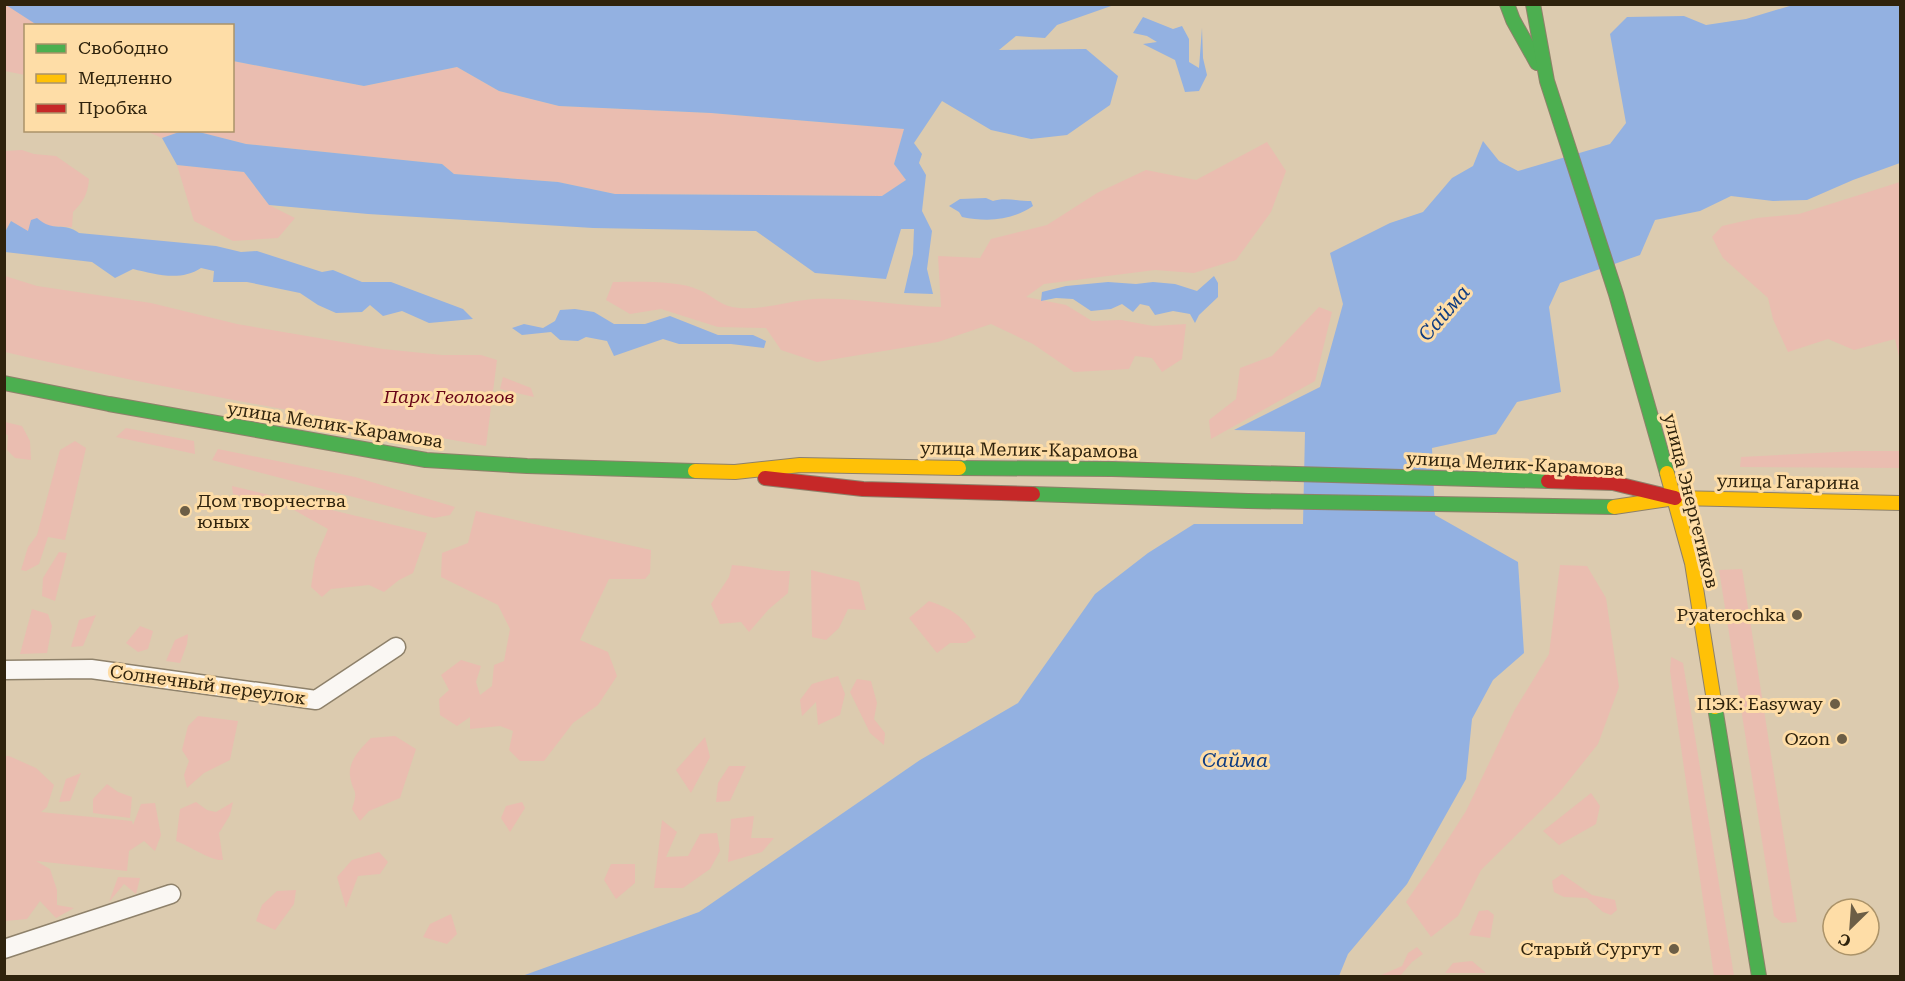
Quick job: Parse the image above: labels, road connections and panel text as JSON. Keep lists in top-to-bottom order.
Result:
{
  "streets": {
    "main road": ["улица Мелик-Карамова", "улица Гагарина", "улица Энергетиков"],
    "street": ["Солнечный переулок"]
  },
  "crossings": [
    ["улица Мелик-Карамова", "улица Гагарина"],
    ["улица Мелик-Карамова", "улица Энергетиков"],
    ["улица Гагарина", "улица Энергетиков"]
  ],
  "water": ["Сайма"],
  "parks": ["Парк Геологов"],
  "places": [
    "Дом творчества юных",
    "Pyaterochka",
    "ПЭК: Easyway",
    "Ozon",
    "Старый Сургут"
  ],
  "legend": ["Свободно", "Медленно", "Пробка"],
  "north": "bottom left"
}
